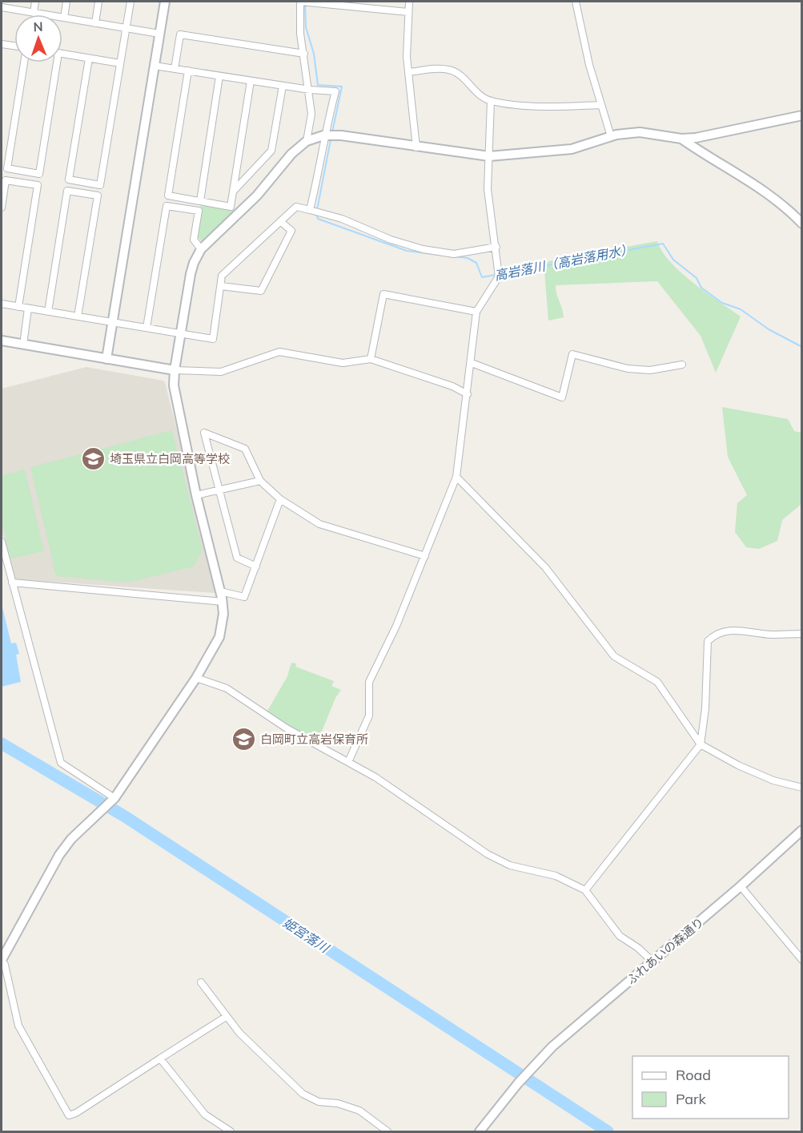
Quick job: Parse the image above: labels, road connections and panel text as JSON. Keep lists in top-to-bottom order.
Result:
{
  "streets": {
    "street": ["ふれあいの森通り"]
  },
  "water": ["高岩落川（高岩落用水）", "姫宮落川"],
  "places": {
    "school or university": ["埼玉県立白岡高等学校", "白岡町立高岩保育所"]
  },
  "legend": ["Road", "Park"],
  "north": "top"
}
